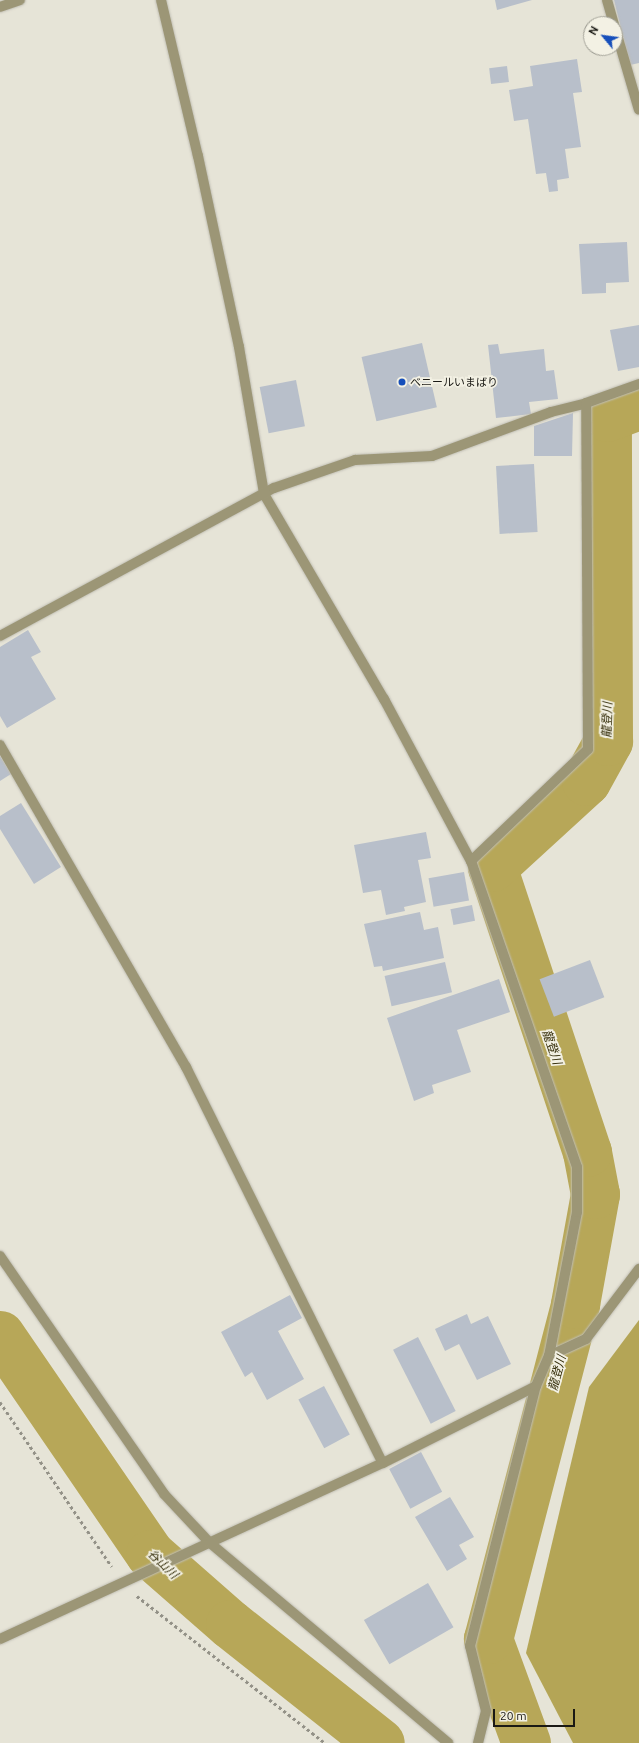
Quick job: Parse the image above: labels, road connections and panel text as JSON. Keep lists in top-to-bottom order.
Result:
{
  "water": ["龍登川", "谷山川"],
  "places": ["べニールいまばり"],
  "scale_bar": "20 m",
  "north": "top left"
}
